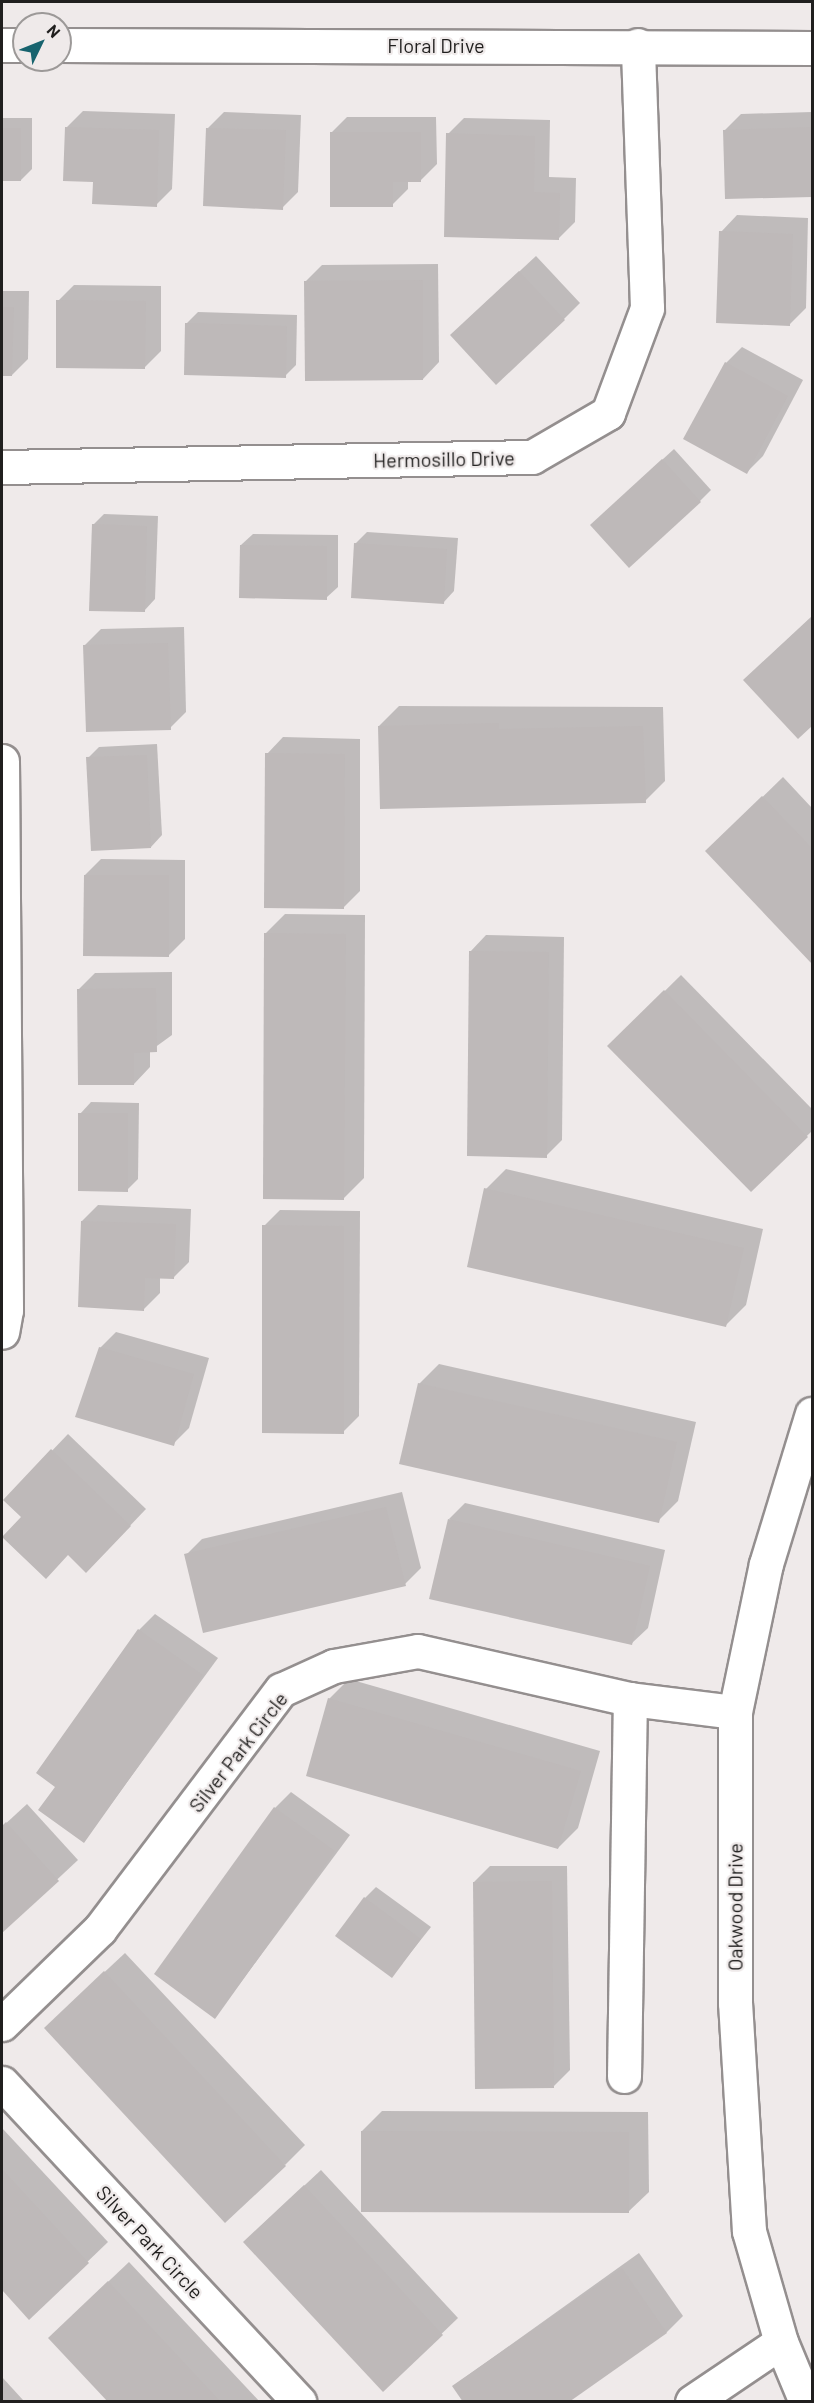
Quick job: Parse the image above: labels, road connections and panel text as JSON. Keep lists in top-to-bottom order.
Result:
{
  "streets": {
    "street": [
      "Floral Drive",
      "Hermosillo Drive",
      "Silver Park Circle",
      "Oakwood Drive"
    ]
  },
  "crossings": [
    ["Floral Drive", "Hermosillo Drive"],
    ["Silver Park Circle", "Oakwood Drive"]
  ],
  "north": "top right"
}
